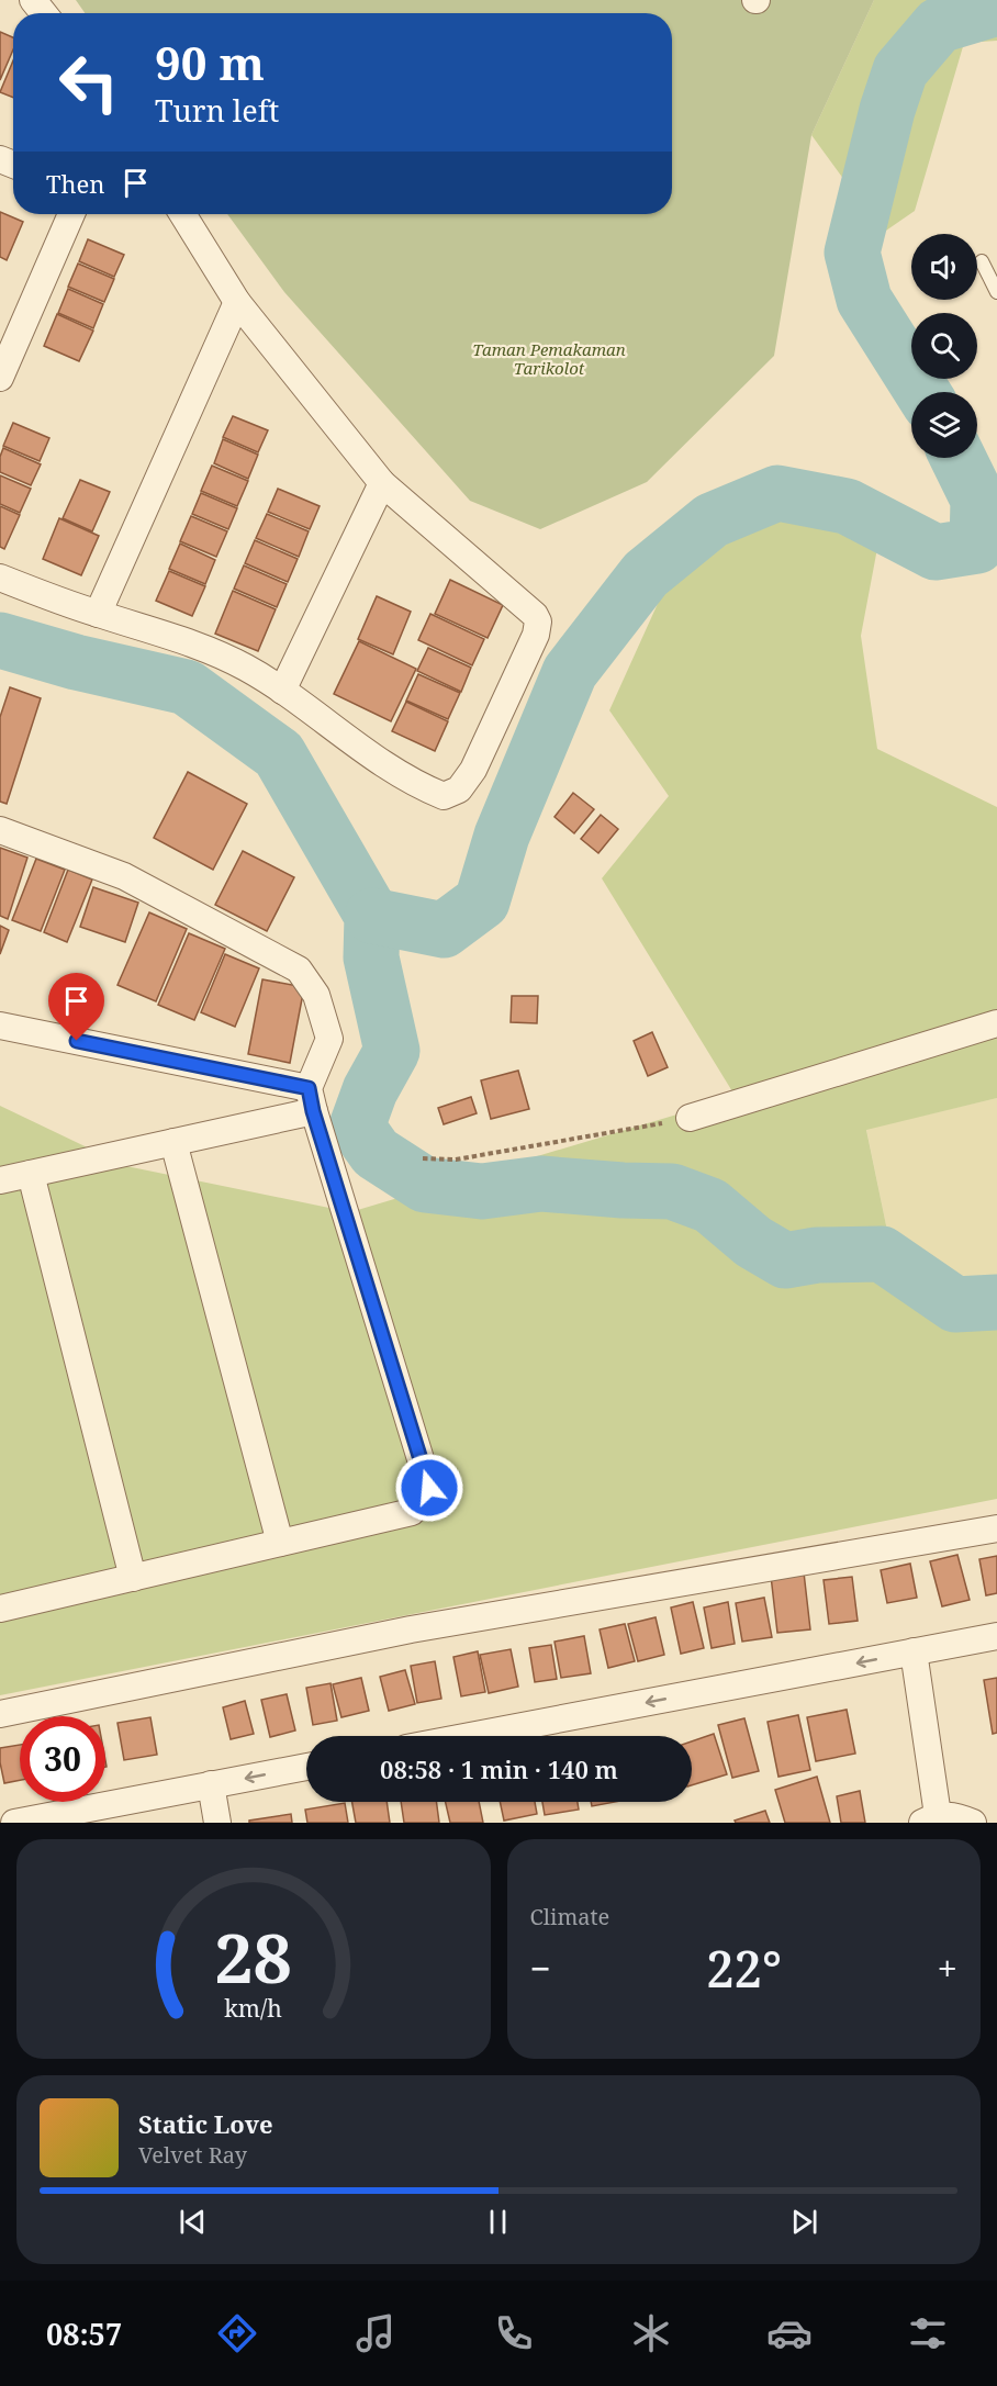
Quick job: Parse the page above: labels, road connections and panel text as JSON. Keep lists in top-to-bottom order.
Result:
{
  "parks": ["Taman Pemakaman Tarikolot"],
  "page": {
    "turn": ["90 m", "Turn left"],
    "then": "Then",
    "limit": "30",
    "trip": "08:58 · 1 min · 140 m",
    "tile": "Climate",
    "heat": ["−", "22°", "+"],
    "song": ["Static Love", "Velvet Ray"],
    "tabs": "08:57",
    "gauge": ["28", "km/h"]
  }
}
